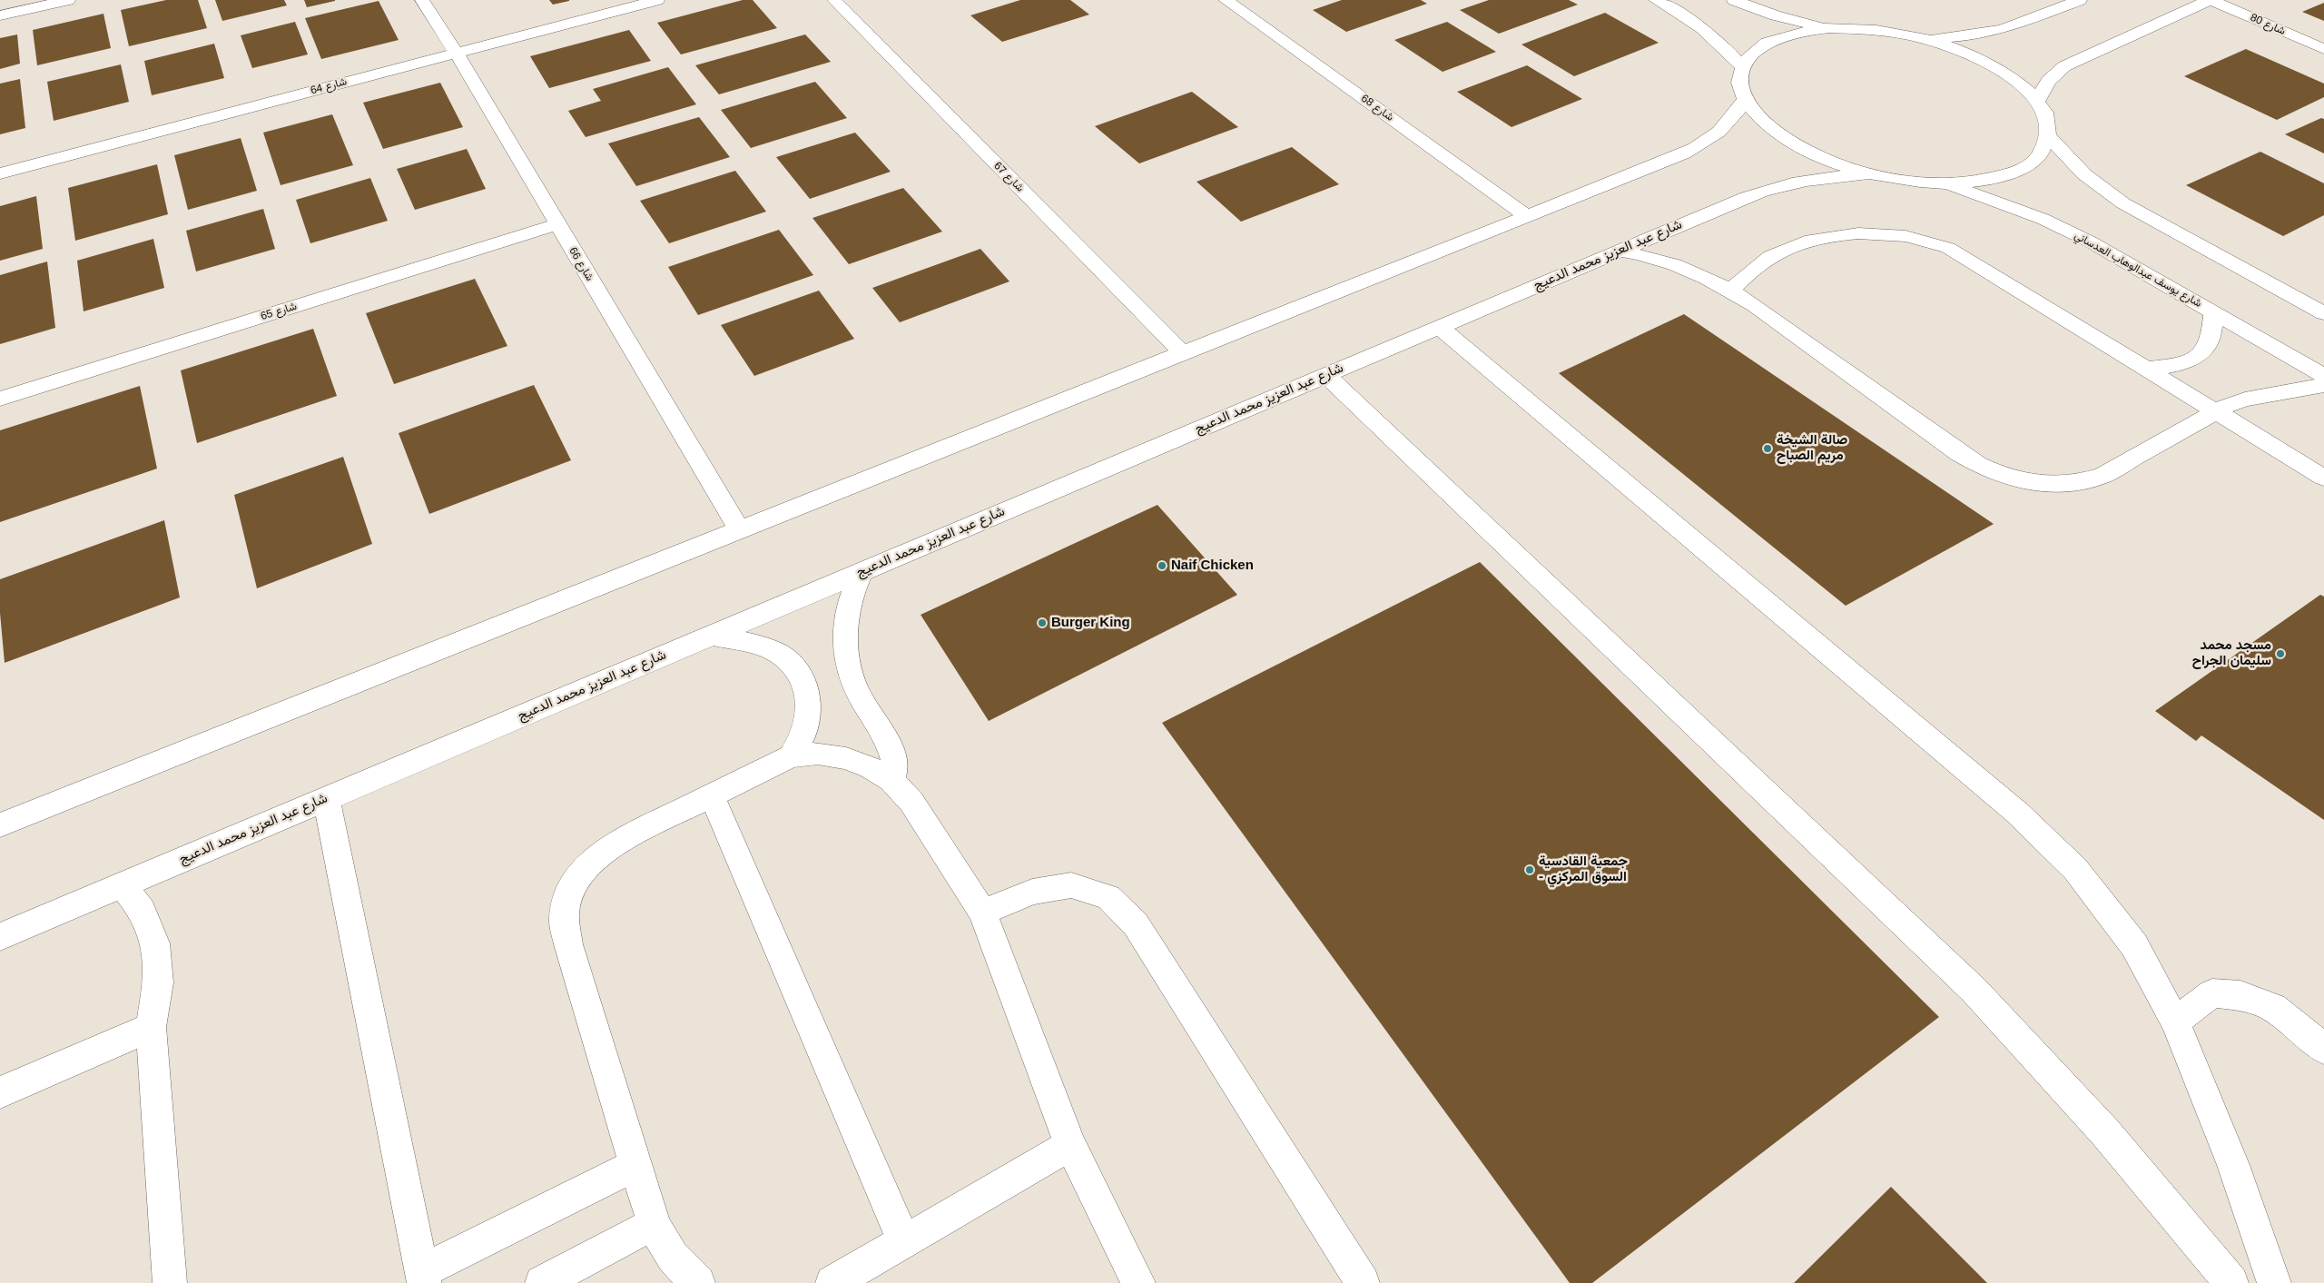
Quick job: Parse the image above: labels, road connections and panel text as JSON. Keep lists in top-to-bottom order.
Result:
{
  "streets": {
    "street": [
      "شارع 80",
      "شارع 64",
      "شارع 68",
      "شارع 67",
      "شارع عبد العزيز محمد الدعيج",
      "شارع 66",
      "شارع يوسف عبدالوهاب العدساني",
      "شارع 65"
    ]
  },
  "crossings": [
    ["شارع 64", "شارع 66"],
    ["شارع 66", "شارع 65"]
  ],
  "places": [
    "صالة الشيخة مريم الصباح",
    "Naif Chicken",
    "Burger King",
    "مسجد محمد سليمان الجراح",
    "جمعية القادسية - السوق المركزي"
  ]
}
